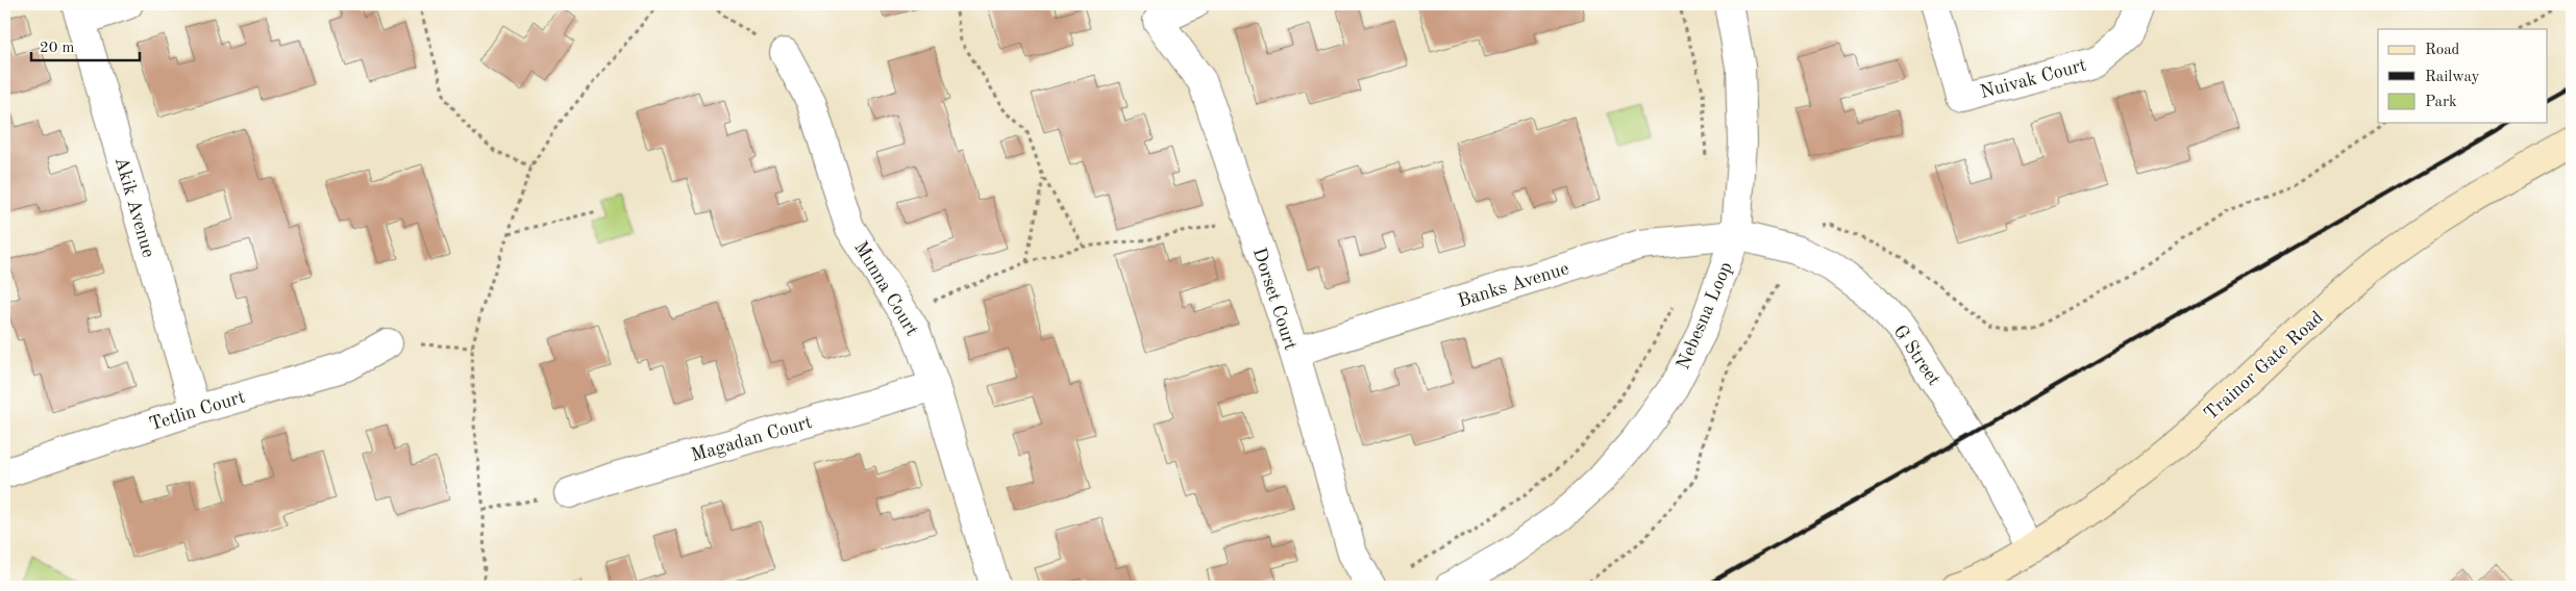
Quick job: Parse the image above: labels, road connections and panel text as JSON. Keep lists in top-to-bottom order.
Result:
{
  "streets": {
    "main road": ["Trainor Gate Road"],
    "street": [
      "Nuivak Court",
      "Akik Avenue",
      "Banks Avenue",
      "Munna Court",
      "Dorset Court",
      "Nebesna Loop",
      "G Street",
      "Tetlin Court",
      "Magadan Court"
    ]
  },
  "crossings": [
    ["Akik Avenue", "Tetlin Court"],
    ["Banks Avenue", "Dorset Court"],
    ["Banks Avenue", "Nebesna Loop"],
    ["Banks Avenue", "G Street"],
    ["Munna Court", "Magadan Court"],
    ["Nebesna Loop", "G Street"],
    ["G Street", "Trainor Gate Road"]
  ],
  "legend": ["Road", "Railway", "Park"],
  "scale_bar": "20 m"
}
